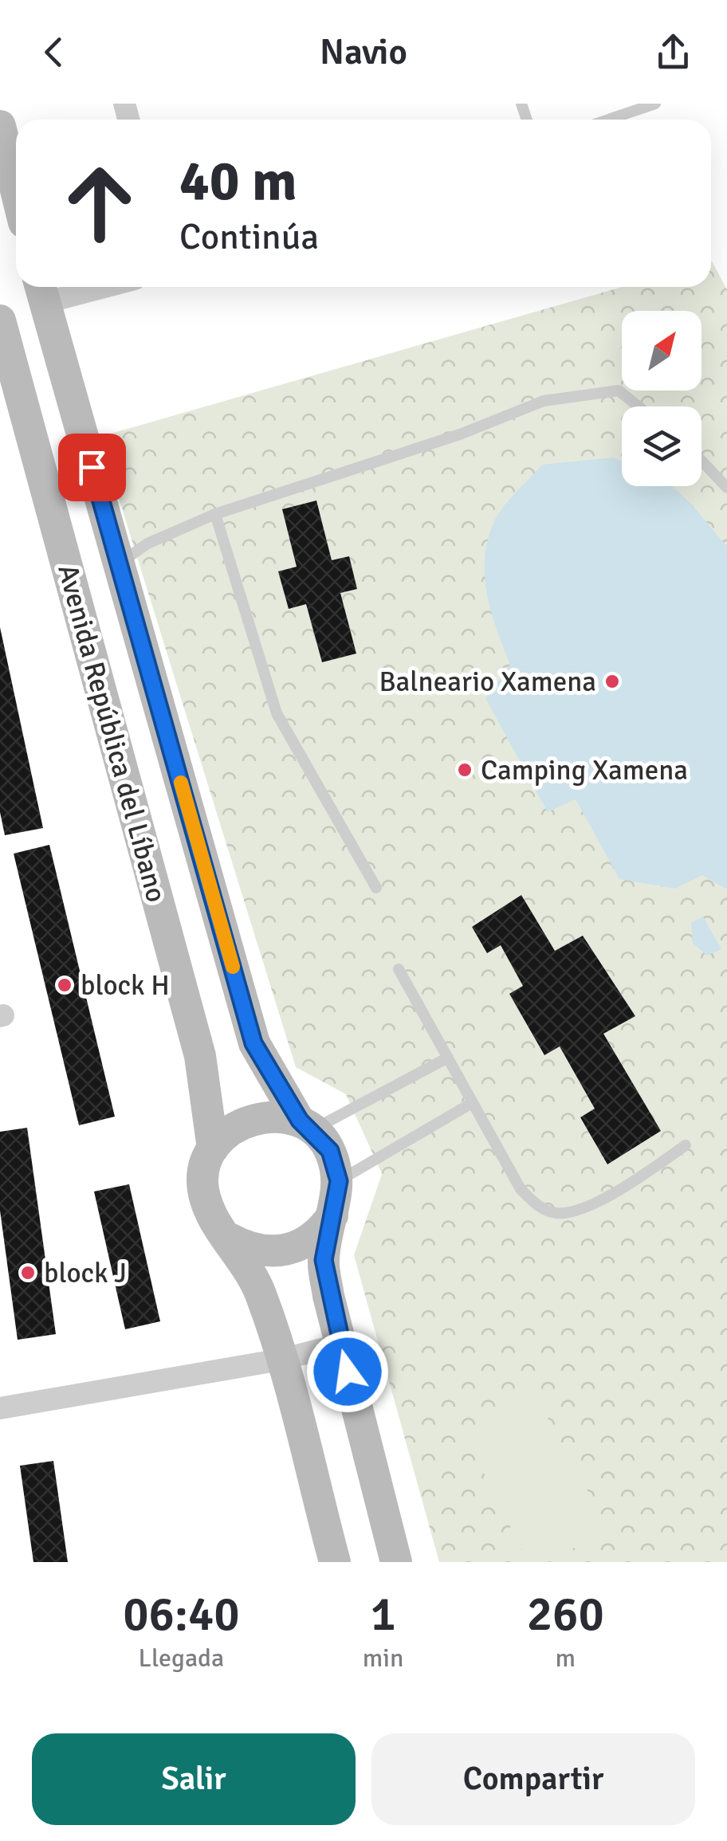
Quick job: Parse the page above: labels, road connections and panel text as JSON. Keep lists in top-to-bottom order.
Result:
{
  "streets": {
    "street": ["Avenida República del Líbano"]
  },
  "places": [
    "Balneario Xamena",
    "Camping Xamena",
    "block H",
    "block J"
  ],
  "north": "top right",
  "page": {
    "header": "Navio",
    "turn": ["40 m", "Continúa"],
    "eta": [
      "06:40",
      "Llegada",
      "1",
      "min",
      "260",
      "m"
    ],
    "buttons": ["Salir", "Compartir"]
  }
}
